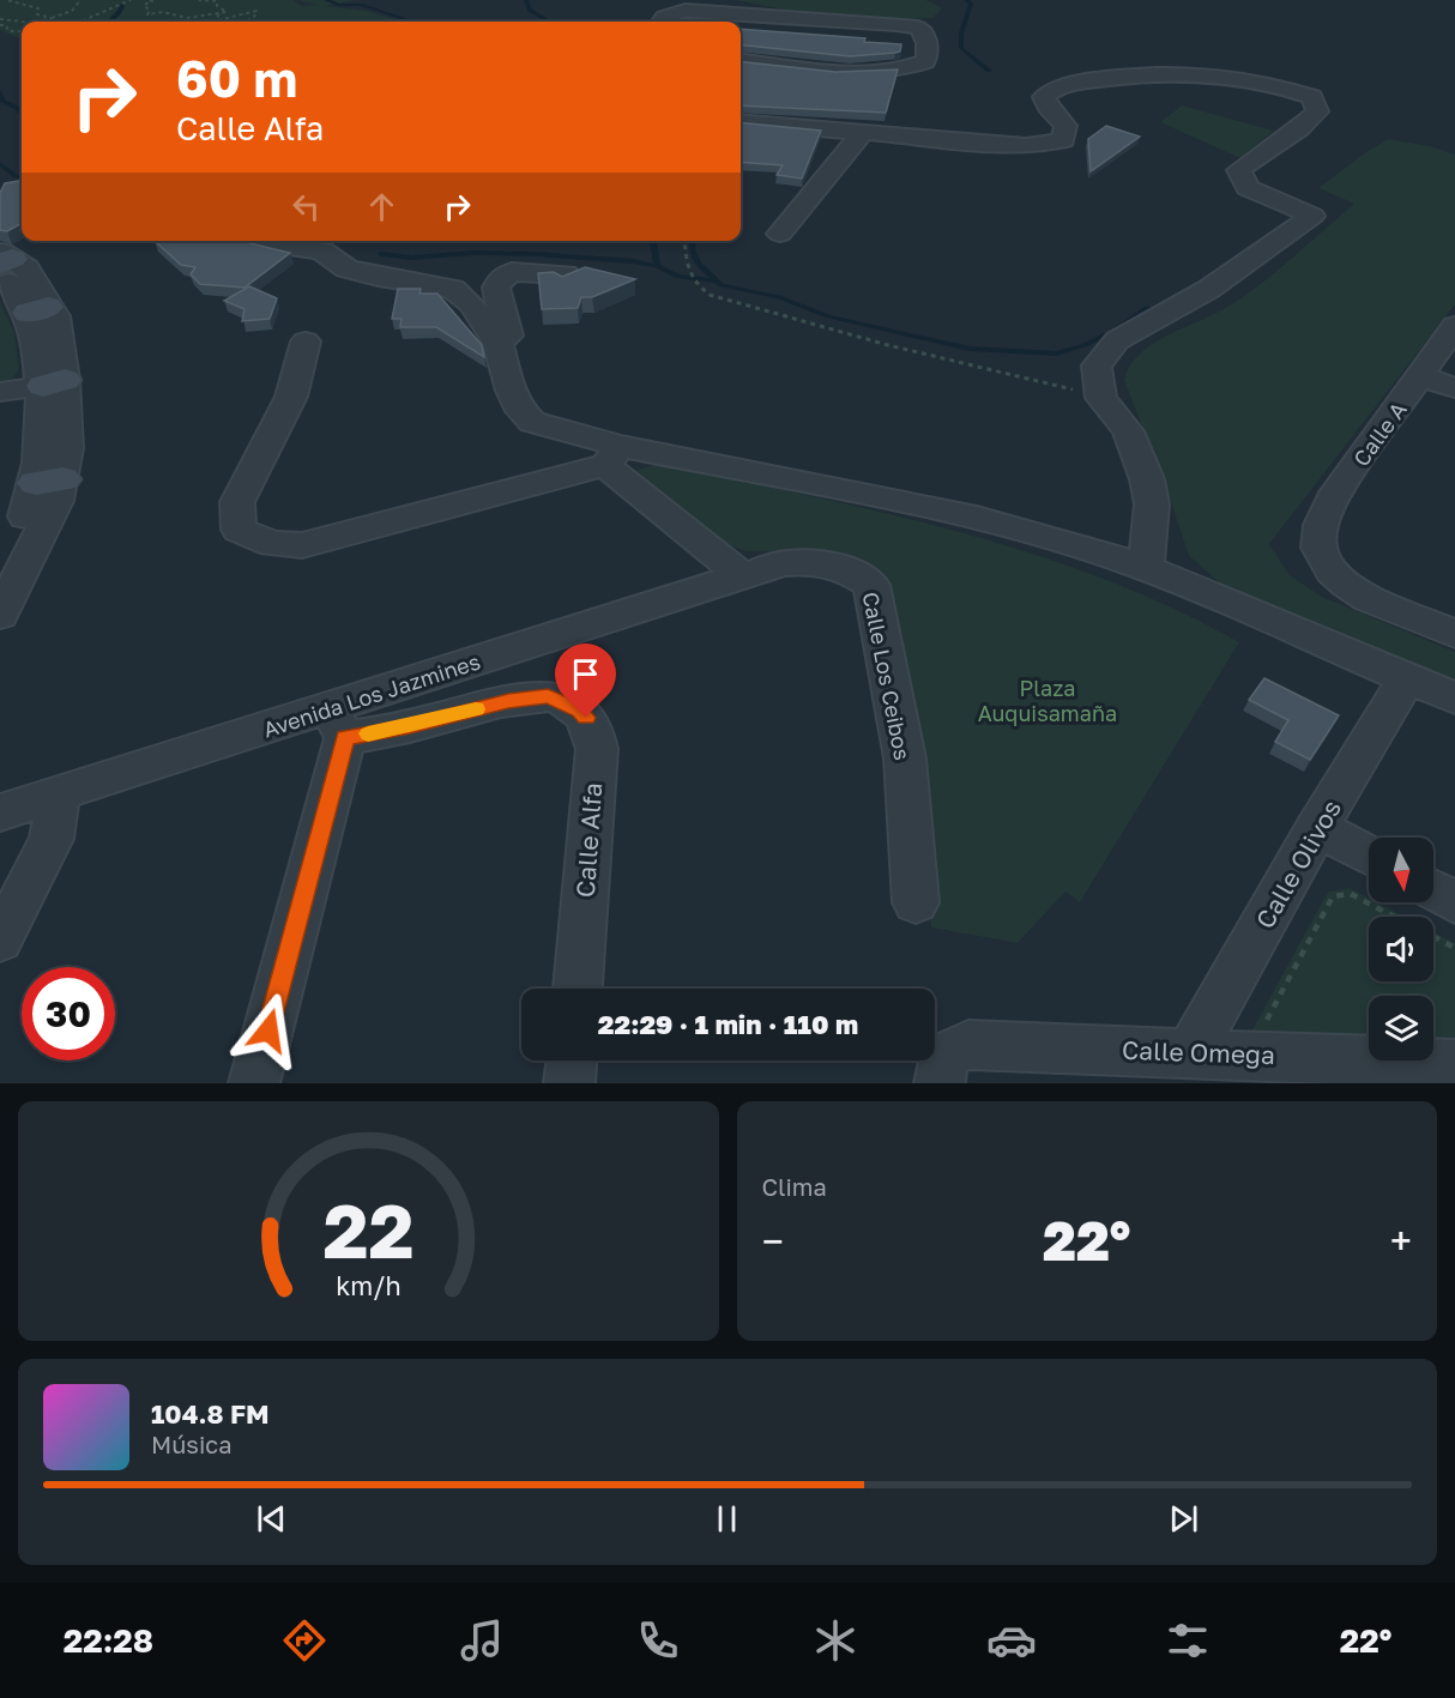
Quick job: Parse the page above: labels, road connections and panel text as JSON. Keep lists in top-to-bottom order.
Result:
{
  "streets": {
    "street": [
      "Calle A",
      "Calle Los Ceibos",
      "Avenida Los Jazmines",
      "Calle Alfa",
      "Calle Olivos",
      "Calle Omega"
    ]
  },
  "crossings": [
    ["Calle Los Ceibos", "Avenida Los Jazmines"],
    ["Avenida Los Jazmines", "Calle Alfa"],
    ["Calle Olivos", "Calle Omega"]
  ],
  "parks": ["Plaza Auquisamaña"],
  "north": "bottom",
  "page": {
    "turn": ["60 m", "Calle Alfa"],
    "limit": "30",
    "trip": "22:29 · 1 min · 110 m",
    "tile": "Clima",
    "heat": ["−", "22°", "+"],
    "song": ["104.8 FM", "Música"],
    "tabs": ["22:28", "22°"],
    "gauge": ["22", "km/h"]
  }
}
